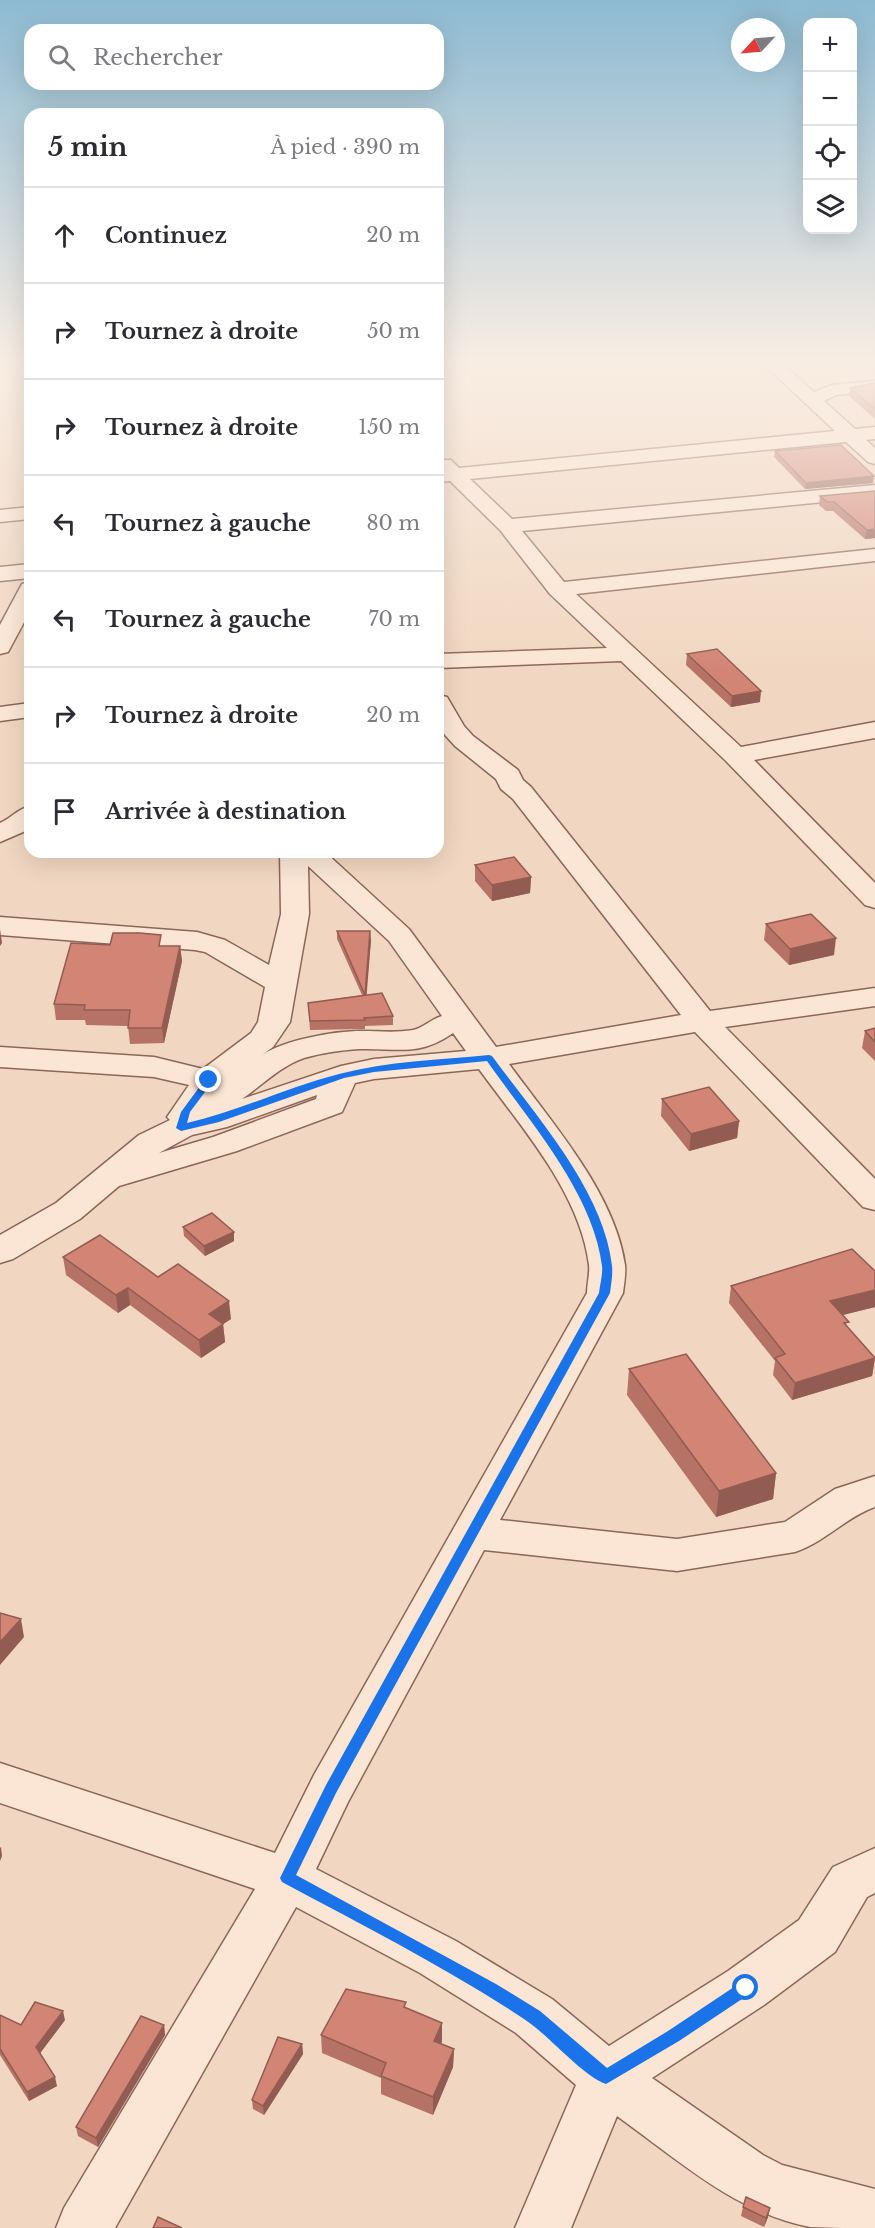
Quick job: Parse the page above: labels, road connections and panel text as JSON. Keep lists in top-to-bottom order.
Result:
{
  "north": "bottom left",
  "page": {
    "map_buttons": ["+", "−"],
    "search": "Rechercher",
    "heading": ["5 min", "À pied · 390 m"],
    "list": [
      ["Continuez", "20 m"],
      ["Tournez à droite", "50 m"],
      ["Tournez à droite", "150 m"],
      ["Tournez à gauche", "80 m"],
      ["Tournez à gauche", "70 m"],
      ["Tournez à droite", "20 m"],
      "Arrivée à destination"
    ]
  }
}
